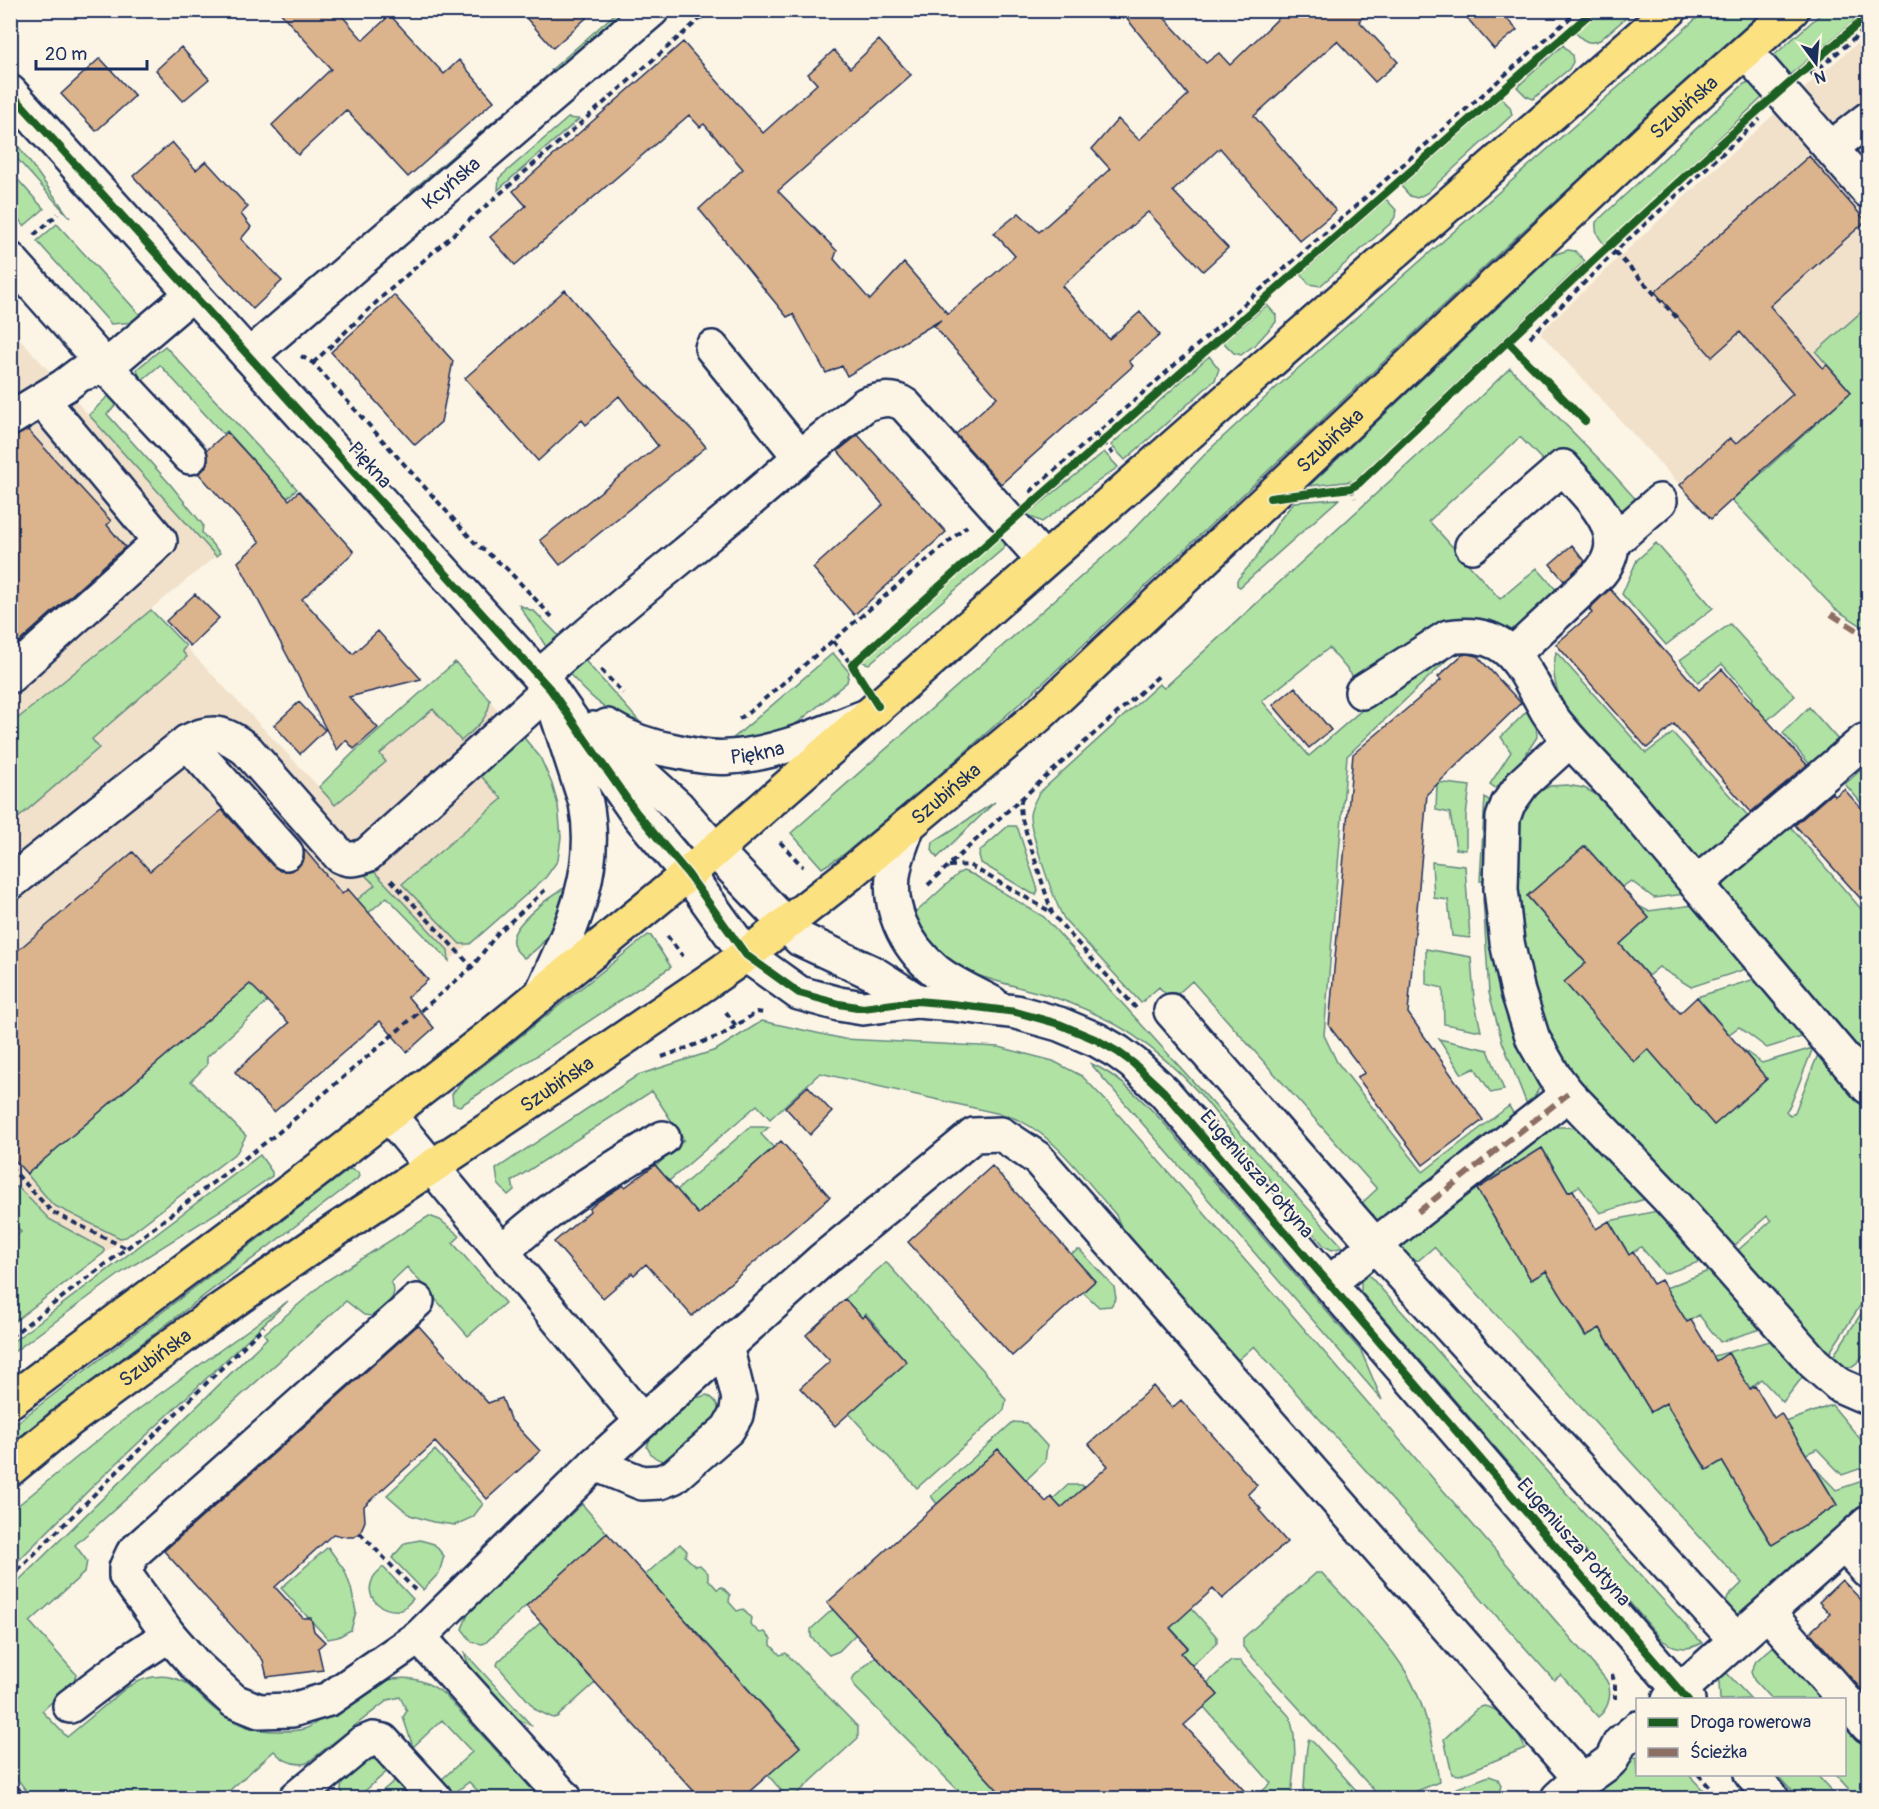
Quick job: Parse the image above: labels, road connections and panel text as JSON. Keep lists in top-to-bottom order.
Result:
{
  "streets": {
    "main road": ["Szubińska"],
    "street": ["Kcyńska", "Piękna", "Eugeniusza Połtyna"]
  },
  "crossings": [
    ["Szubińska", "Piękna"],
    ["Szubińska", "Eugeniusza Połtyna"],
    ["Kcyńska", "Piękna"],
    ["Piękna", "Eugeniusza Połtyna"]
  ],
  "legend": ["Droga rowerowa", "Ścieżka"],
  "scale_bar": "20 m",
  "north": "bottom"
}
